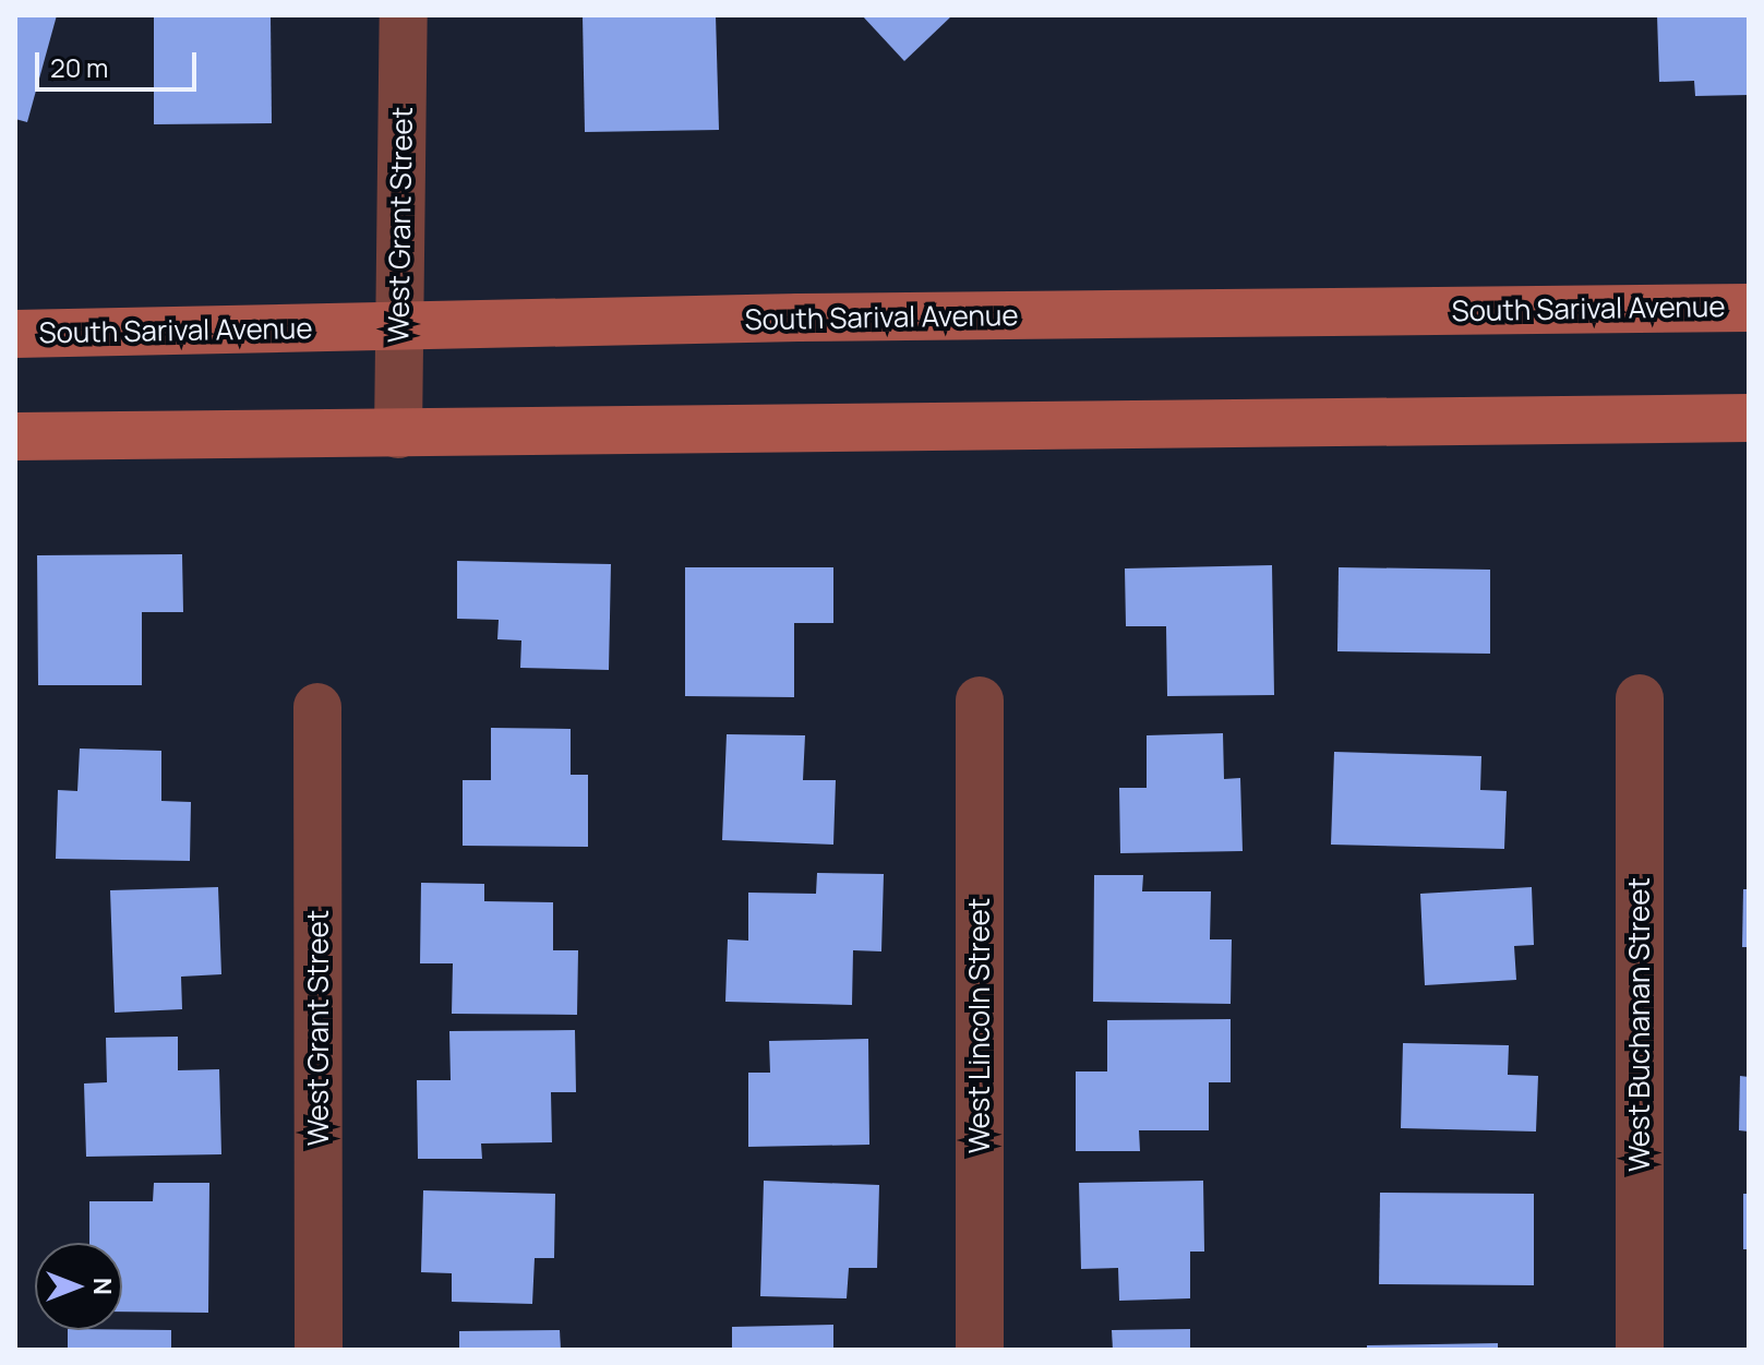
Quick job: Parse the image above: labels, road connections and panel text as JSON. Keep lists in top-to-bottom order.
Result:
{
  "streets": {
    "main road": ["South Sarival Avenue"],
    "street": ["West Grant Street", "West Buchanan Street", "West Lincoln Street"]
  },
  "crossings": [
    ["West Grant Street", "South Sarival Avenue"]
  ],
  "scale_bar": "20 m",
  "north": "right"
}
